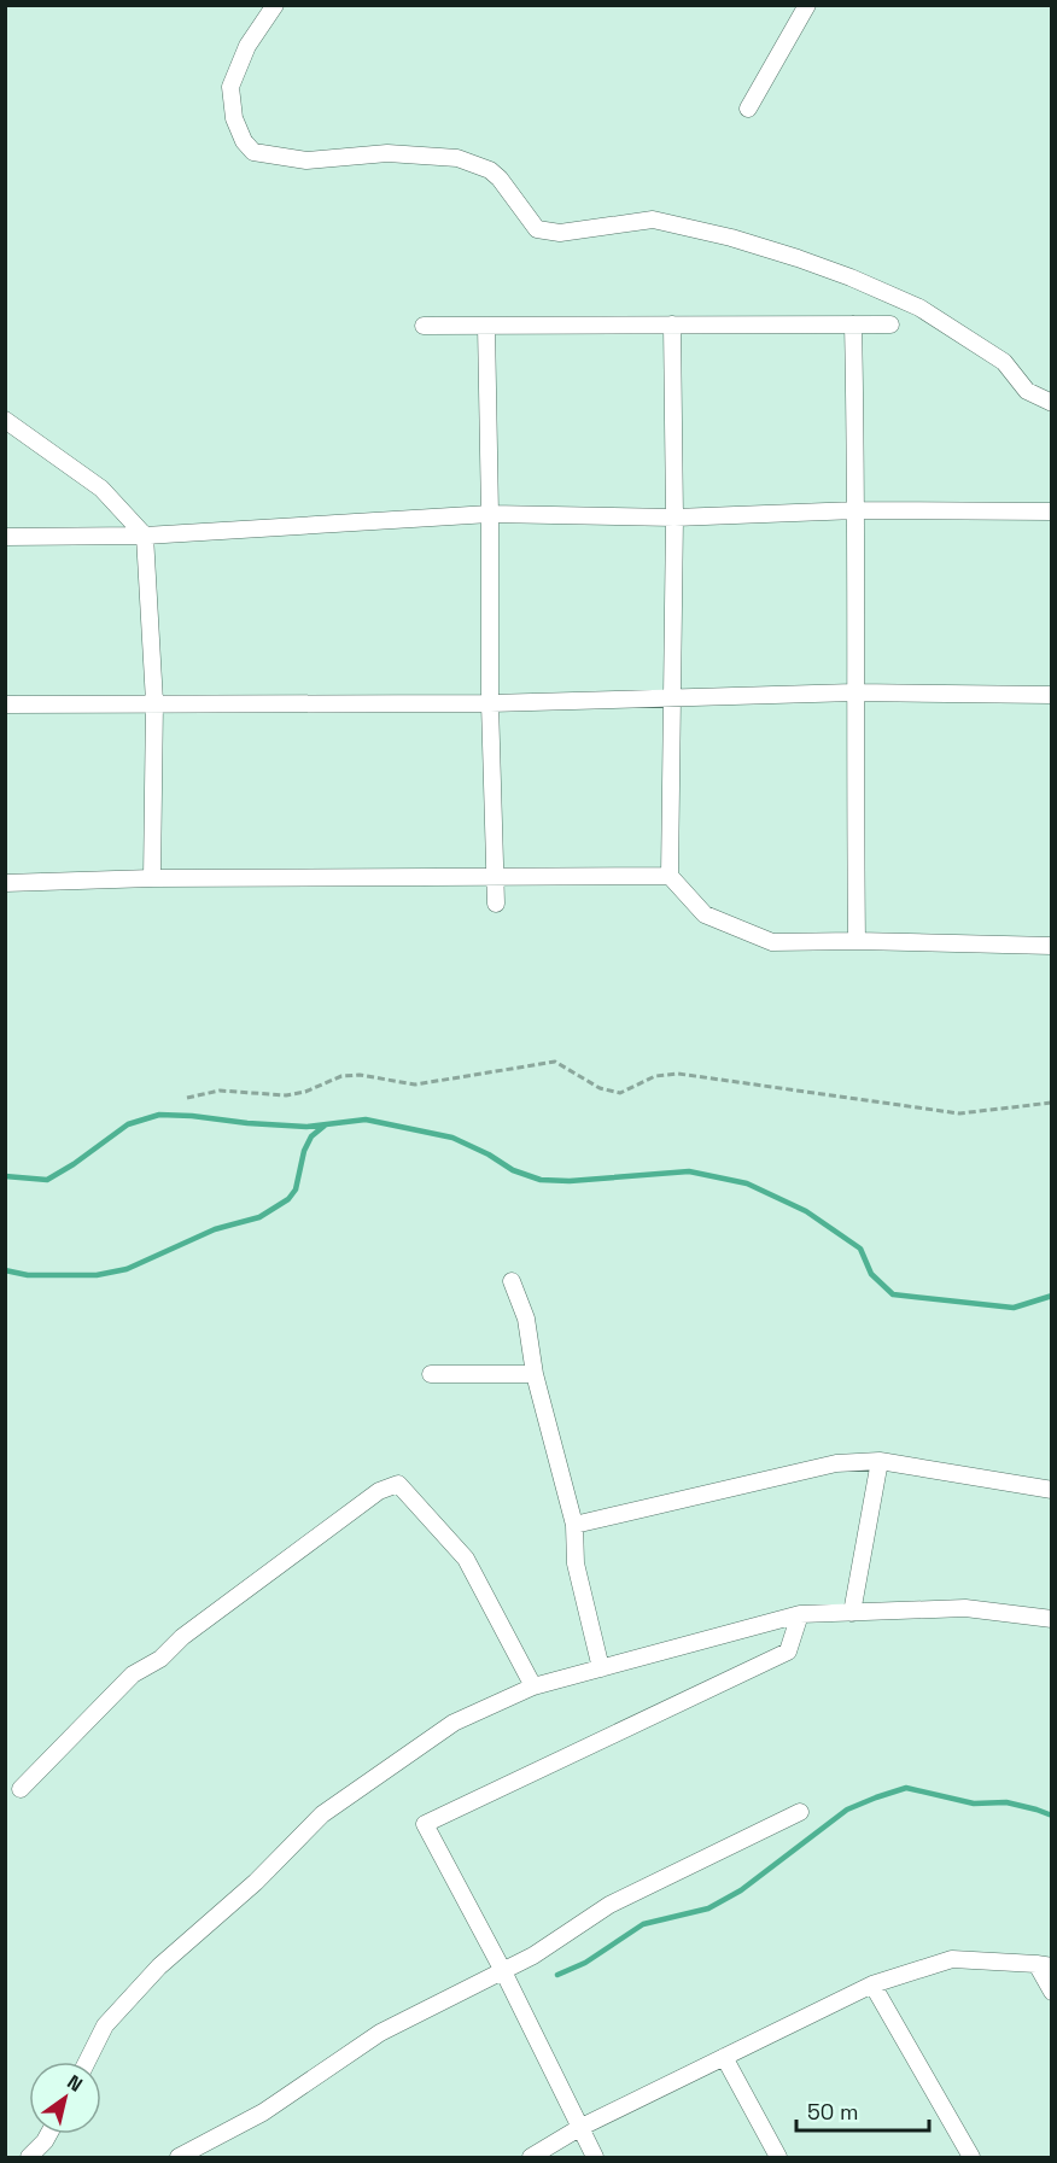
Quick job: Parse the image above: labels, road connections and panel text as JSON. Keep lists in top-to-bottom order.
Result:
{
  "scale_bar": "50 m",
  "north": "top right"
}
